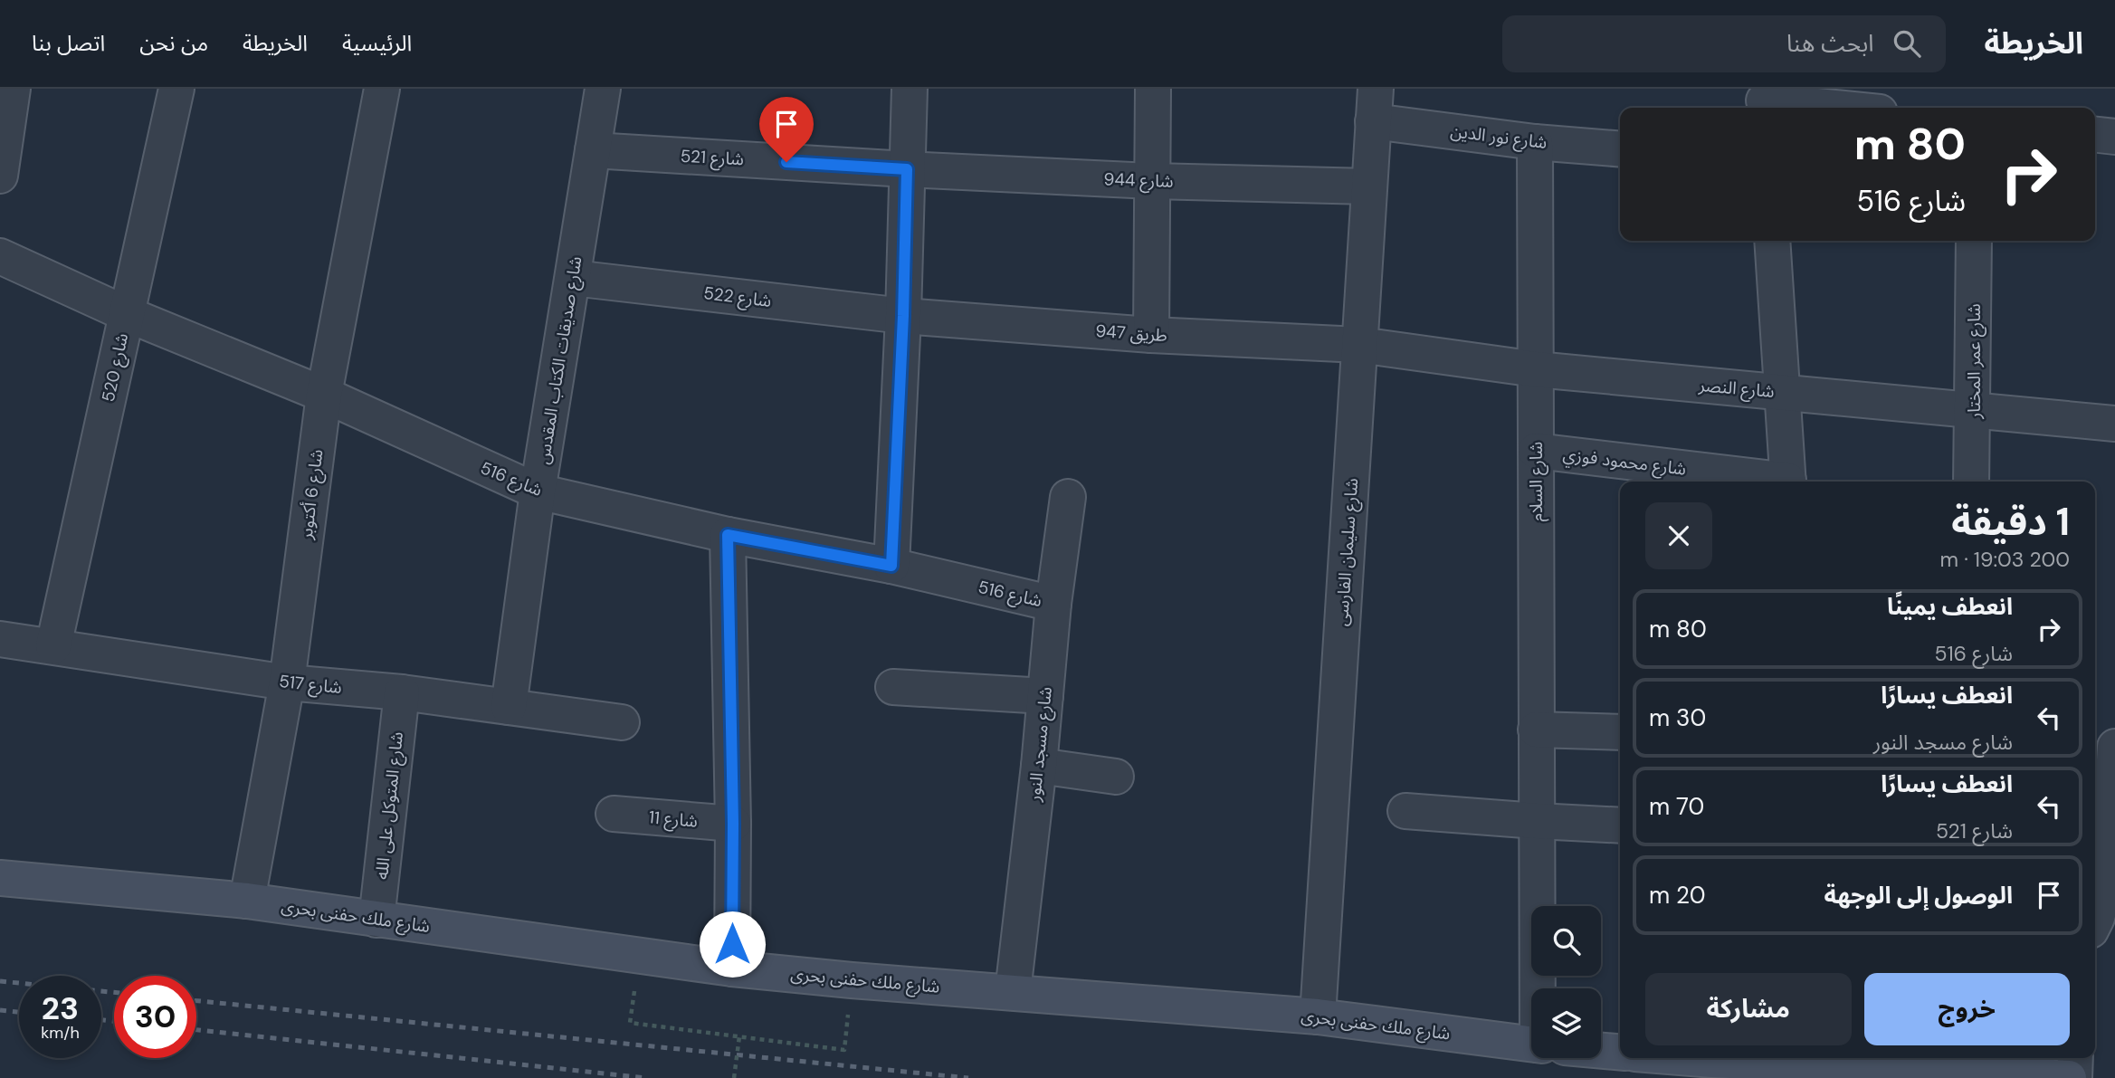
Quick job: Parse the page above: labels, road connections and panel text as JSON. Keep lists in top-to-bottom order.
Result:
{
  "streets": {
    "street": [
      "شارع نور الدين",
      "شارع 521",
      "شارع 944",
      "شارع 522",
      "طريق 947",
      "شارع صديقات الكتاب المقدس",
      "شارع عمر المختار",
      "شارع 520",
      "شارع النصر",
      "شارع محمود فوزي",
      "شارع 516",
      "شارع السلام",
      "شارع 6 أكتوبر",
      "شارع سليمان الفارسى",
      "شارع 517",
      "شارع مسجد النور",
      "شارع المتوكل على الله",
      "شارع 11",
      "شارع ملك حفنى بحرى"
    ]
  },
  "crossings": [
    ["شارع نور الدين", "شارع السلام"],
    ["شارع نور الدين", "شارع سليمان الفارسى"],
    ["شارع 521", "شارع 944"],
    ["شارع 521", "شارع صديقات الكتاب المقدس"],
    ["شارع 944", "شارع سليمان الفارسى"],
    ["شارع 522", "طريق 947"],
    ["شارع 522", "شارع صديقات الكتاب المقدس"],
    ["طريق 947", "شارع النصر"],
    ["طريق 947", "شارع سليمان الفارسى"],
    ["شارع صديقات الكتاب المقدس", "شارع 516"],
    ["شارع صديقات الكتاب المقدس", "شارع 517"],
    ["شارع عمر المختار", "شارع النصر"],
    ["شارع 520", "شارع 516"],
    ["شارع 520", "شارع 517"],
    ["شارع النصر", "شارع السلام"],
    ["شارع النصر", "شارع سليمان الفارسى"],
    ["شارع محمود فوزي", "شارع السلام"],
    ["شارع 516", "شارع 6 أكتوبر"],
    ["شارع 516", "شارع مسجد النور"],
    ["شارع 6 أكتوبر", "شارع 517"],
    ["شارع 6 أكتوبر", "شارع ملك حفنى بحرى"],
    ["شارع سليمان الفارسى", "شارع ملك حفنى بحرى"],
    ["شارع 517", "شارع المتوكل على الله"],
    ["شارع مسجد النور", "شارع ملك حفنى بحرى"],
    ["شارع المتوكل على الله", "شارع ملك حفنى بحرى"]
  ],
  "page": {
    "header": "الخريطة",
    "search": "ابحث هنا",
    "nav": [
      "الرئيسية",
      "الخريطة",
      "من نحن",
      "اتصل بنا"
    ],
    "turn": ["80 m", "شارع 516"],
    "heading": ["1 دقيقة", "200 m · 19:03"],
    "list": [
      {
        "name": "انعطف يمينًا",
        "note": "شارع 516",
        "value": "80 m"
      },
      {
        "name": "انعطف يسارًا",
        "note": "شارع مسجد النور",
        "value": "30 m"
      },
      {
        "name": "انعطف يسارًا",
        "note": "شارع 521",
        "value": "70 m"
      },
      {
        "name": "الوصول إلى الوجهة",
        "value": "20 m"
      }
    ],
    "buttons": ["خروج", "مشاركة"],
    "speed": "23 km/h",
    "limit": "30"
  }
}
